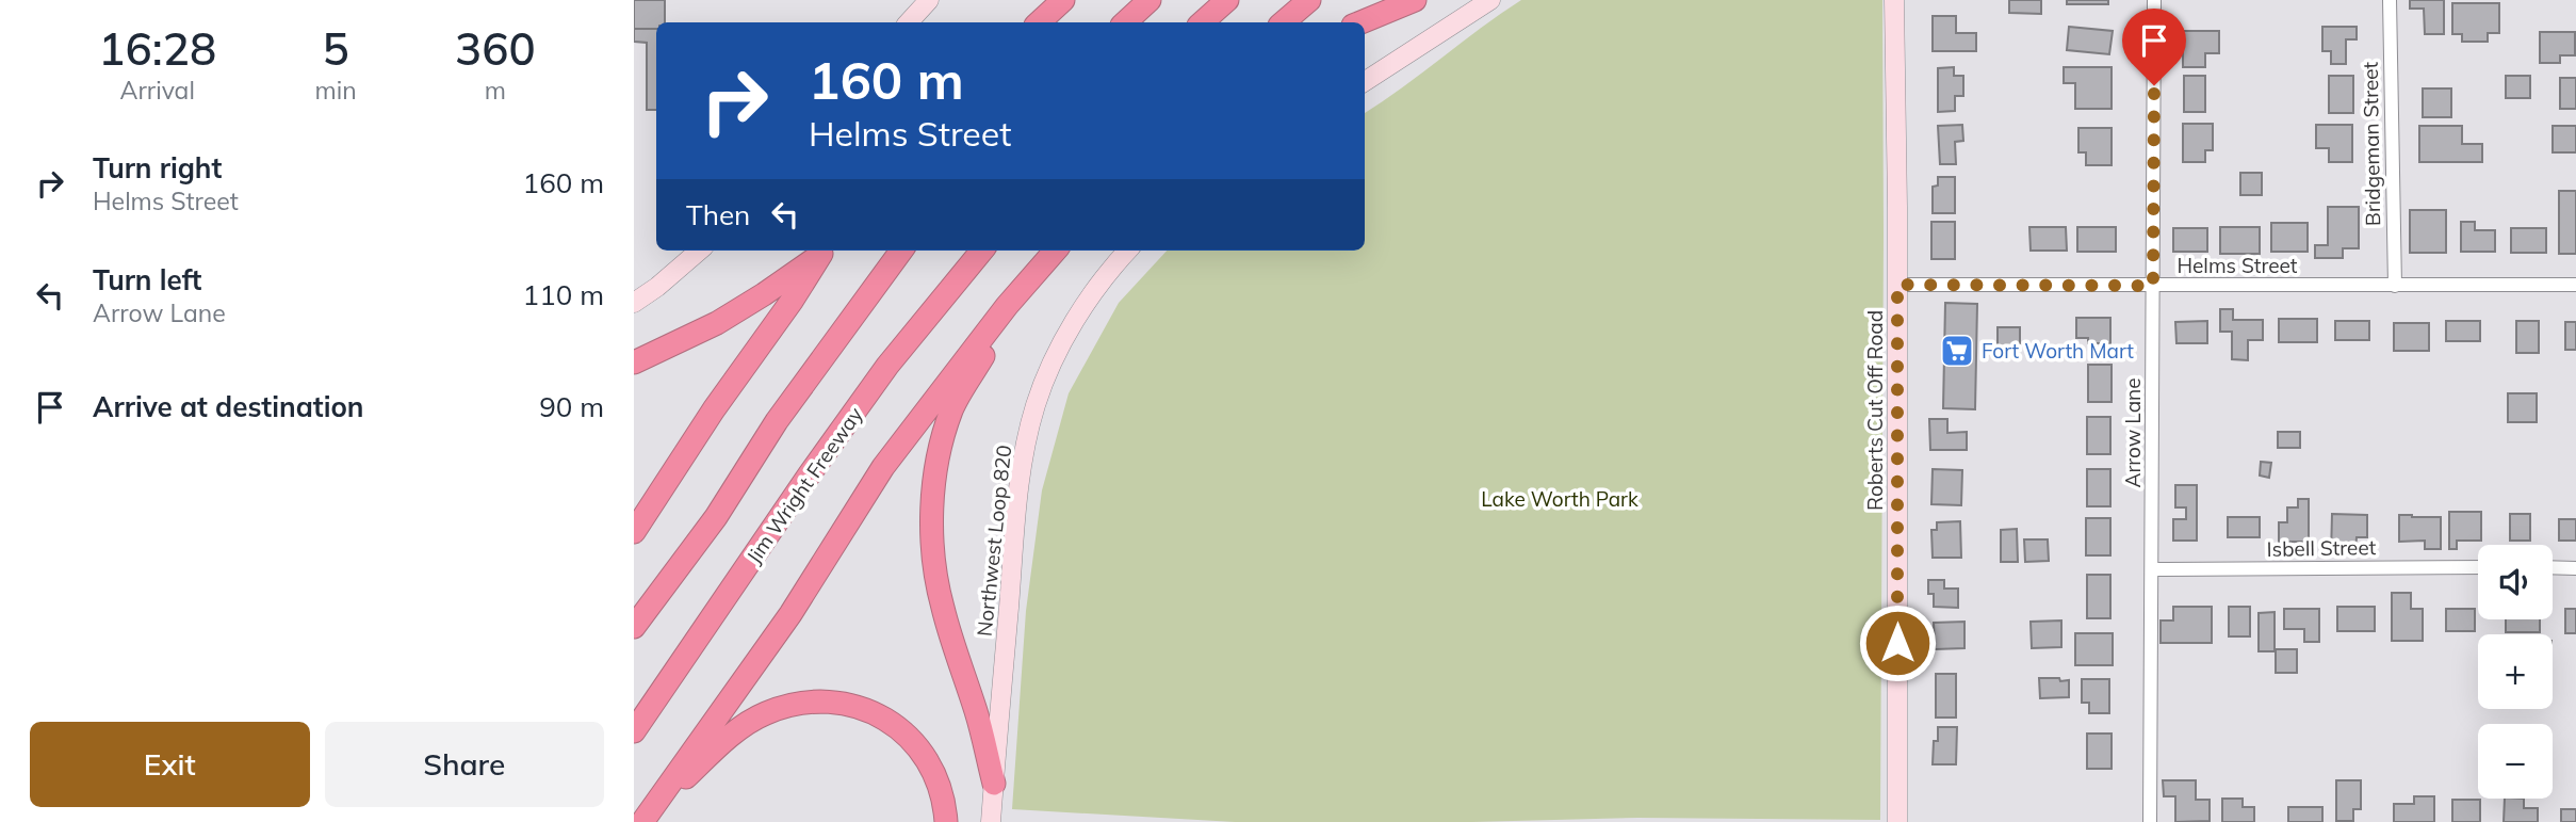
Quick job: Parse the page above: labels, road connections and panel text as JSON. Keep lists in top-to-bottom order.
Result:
{
  "streets": {
    "highway": ["Jim Wright Freeway"],
    "main road": ["Roberts Cut Off Road", "Northwest Loop 820"],
    "street": [
      "Bridgeman Street",
      "Helms Street",
      "Arrow Lane",
      "Isbell Street"
    ]
  },
  "crossings": [
    ["Bridgeman Street", "Helms Street"],
    ["Helms Street", "Roberts Cut Off Road"],
    ["Helms Street", "Arrow Lane"],
    ["Arrow Lane", "Isbell Street"]
  ],
  "parks": ["Lake Worth Park"],
  "places": {
    "supermarket": ["Fort Worth Mart"]
  },
  "page": {
    "eta": [
      "16:28",
      "Arrival",
      "5",
      "min",
      "360",
      "m"
    ],
    "turn": ["160 m", "Helms Street"],
    "list": [
      {
        "name": "Turn right",
        "note": "Helms Street",
        "value": "160 m"
      },
      {
        "name": "Turn left",
        "note": "Arrow Lane",
        "value": "110 m"
      },
      {
        "name": "Arrive at destination",
        "value": "90 m"
      }
    ],
    "then": "Then",
    "map_buttons": ["+", "−"],
    "buttons": ["Exit", "Share"]
  }
}
